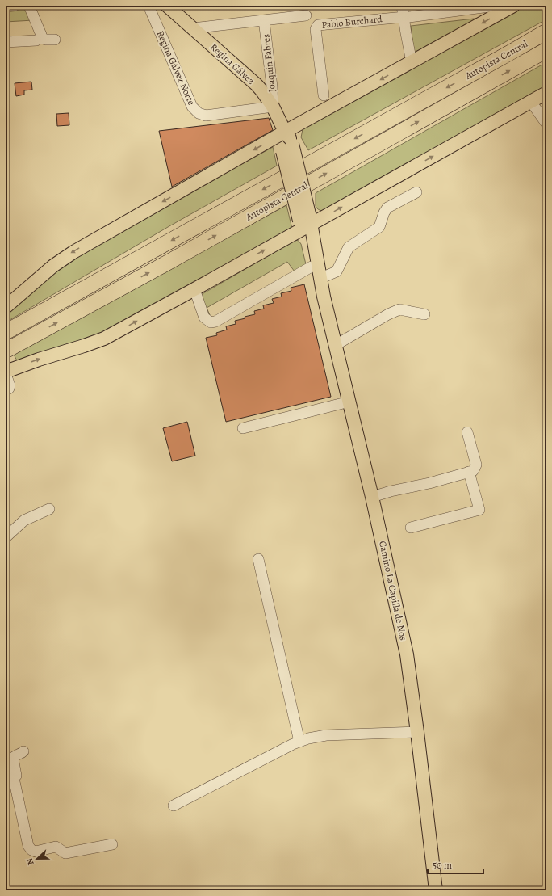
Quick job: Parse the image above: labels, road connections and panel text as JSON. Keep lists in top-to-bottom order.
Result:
{
  "streets": {
    "highway": ["Autopista Central"],
    "main road": ["Regina Gálvez", "Camino La Capilla de Nos"],
    "street": ["Pablo Burchard", "Joaquín Fabres", "Regina Gálvez Norte"]
  },
  "crossings": [
    ["Joaquín Fabres", "Regina Gálvez"],
    ["Joaquín Fabres", "Regina Gálvez Norte"],
    ["Regina Gálvez", "Regina Gálvez Norte"],
    ["Regina Gálvez", "Camino La Capilla de Nos"]
  ],
  "scale_bar": "50 m",
  "north": "left"
}
